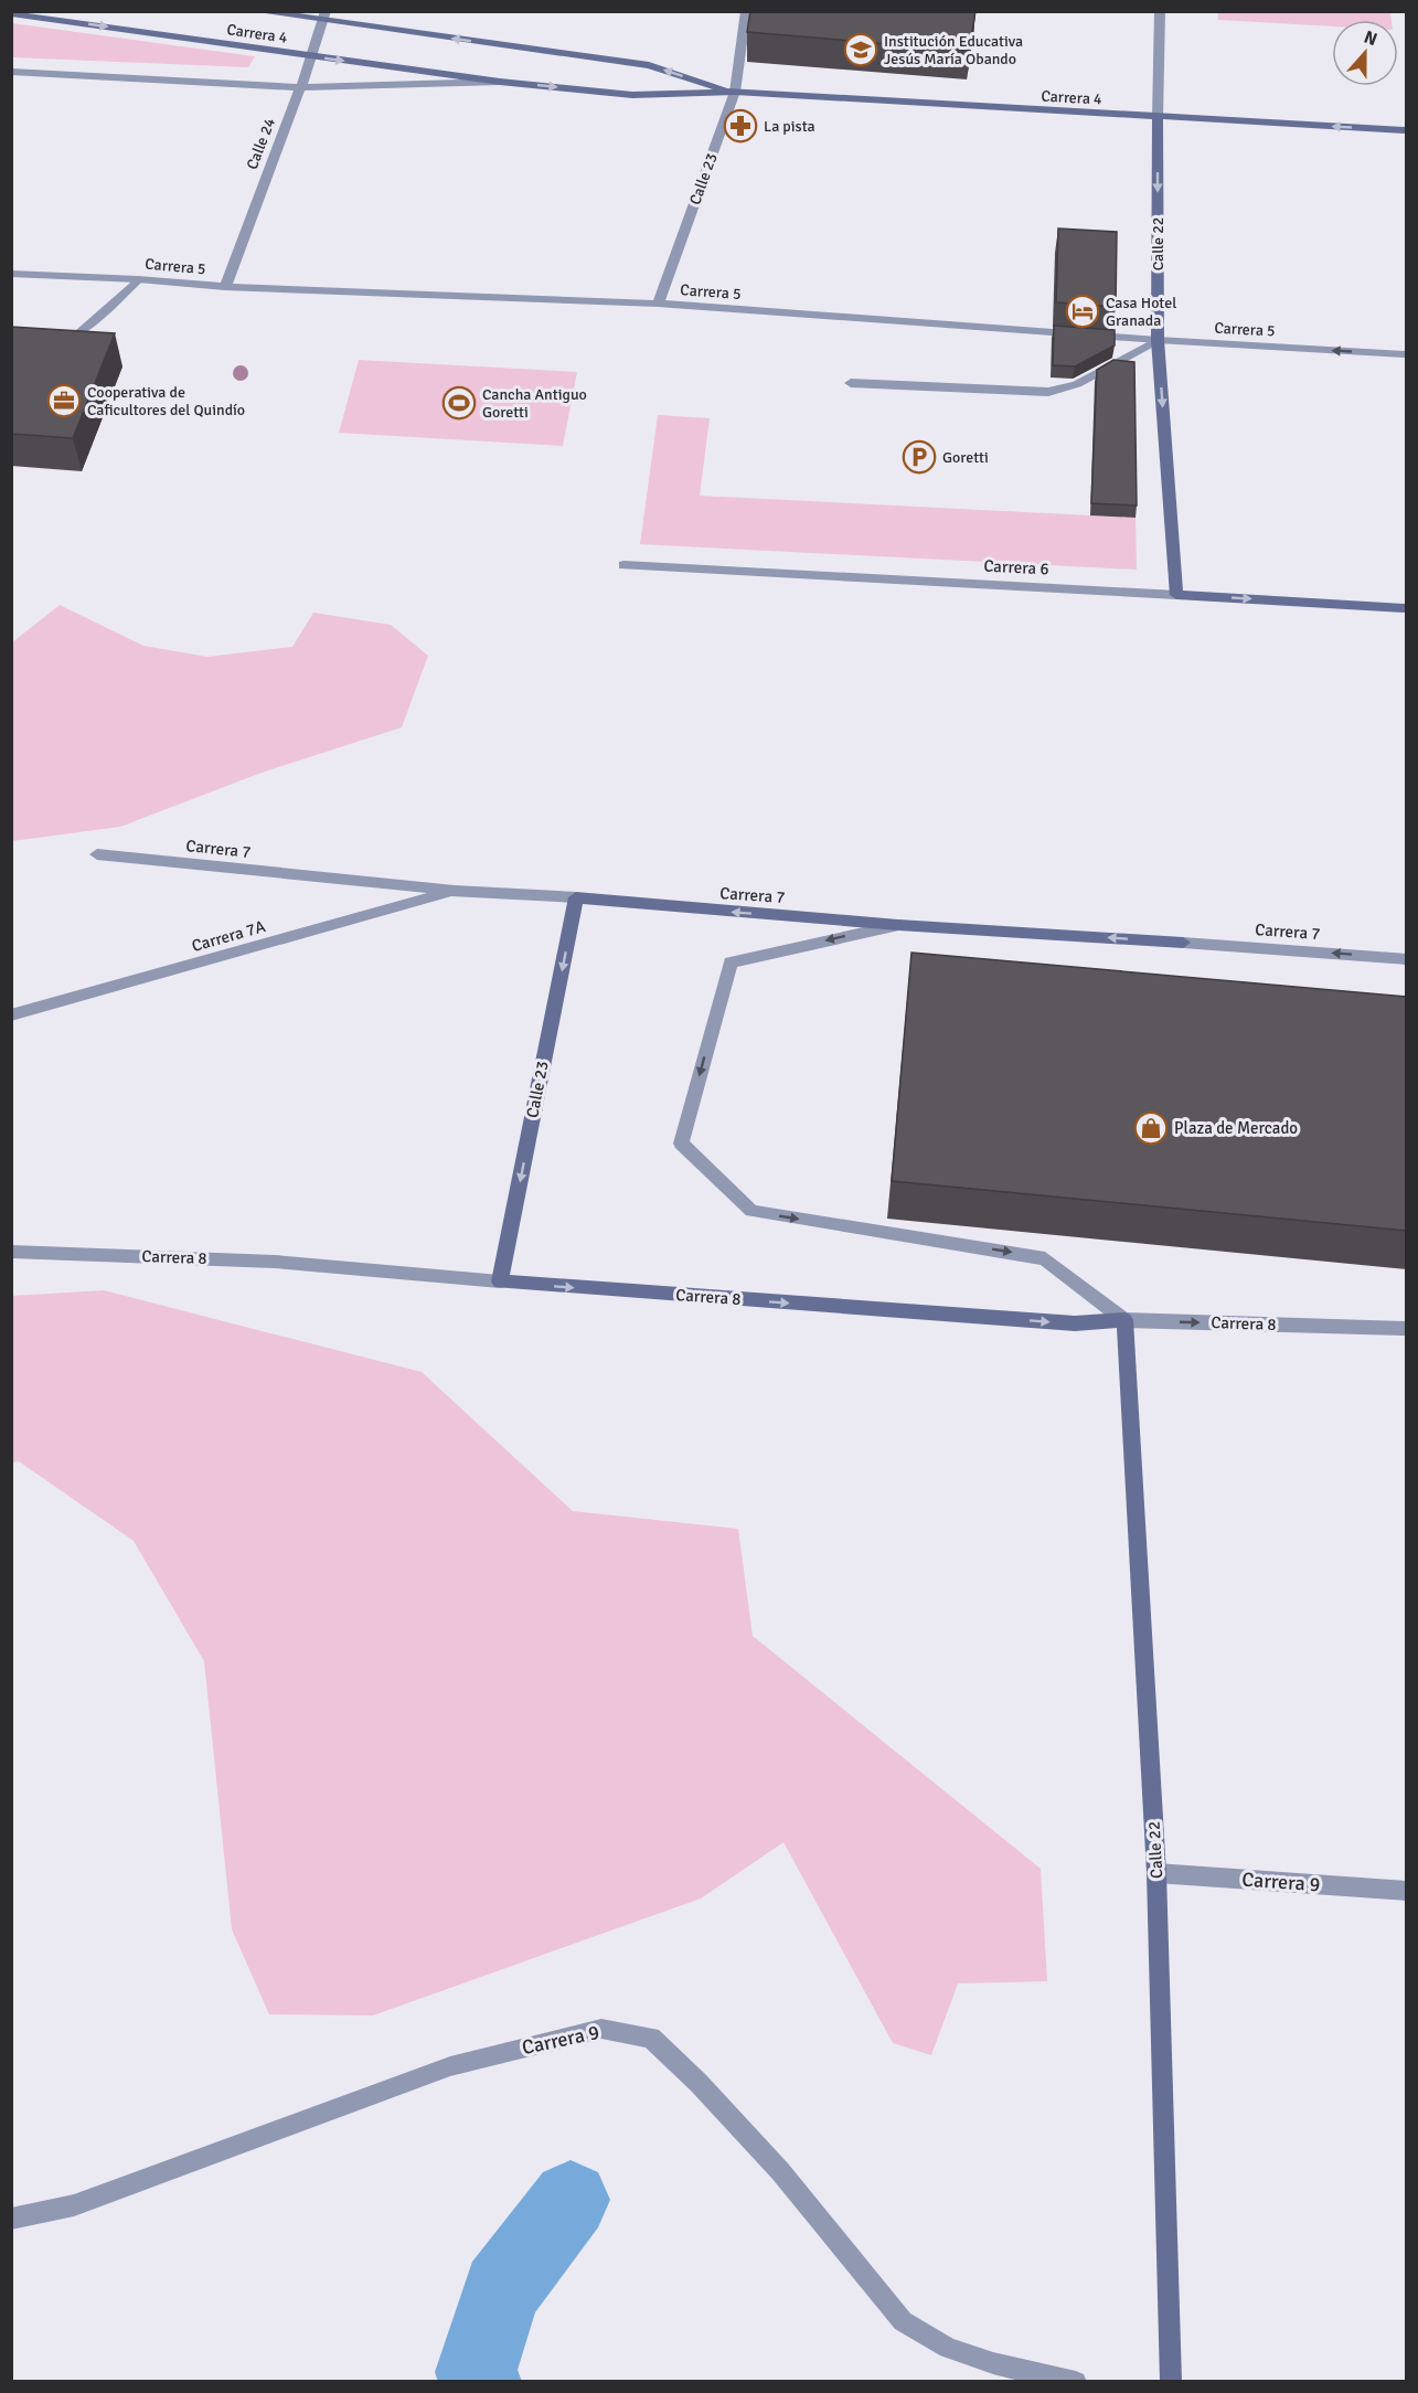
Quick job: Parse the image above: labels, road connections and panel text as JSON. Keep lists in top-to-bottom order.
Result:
{
  "streets": {
    "main road": [
      "Carrera 4",
      "Calle 23",
      "Calle 22",
      "Carrera 6",
      "Carrera 7",
      "Carrera 8"
    ],
    "street": [
      "Calle 24",
      "Carrera 5",
      "Carrera 7A",
      "Carrera 9"
    ]
  },
  "crossings": [
    ["Carrera 4", "Calle 24"],
    ["Carrera 4", "Calle 23"],
    ["Carrera 4", "Calle 22"],
    ["Calle 24", "Carrera 5"],
    ["Calle 23", "Carrera 5"],
    ["Calle 23", "Carrera 7"],
    ["Calle 23", "Carrera 8"],
    ["Calle 22", "Carrera 5"],
    ["Calle 22", "Carrera 6"],
    ["Calle 22", "Carrera 8"],
    ["Calle 22", "Carrera 9"],
    ["Carrera 7", "Carrera 7A"]
  ],
  "one_way": ["Calle 23", "Carrera 7", "Carrera 8"],
  "places": {
    "school or university": ["Institución Educativa Jesús María Obando"],
    "pharmacy": ["La pista"],
    "hotel": ["Casa Hotel Granada"],
    "office": ["Cooperativa de Caficultores del Quindío"],
    "sports": ["Cancha Antiguo Goretti"],
    "parking": ["Goretti"],
    "shop": ["Plaza de Mercado"]
  },
  "north": "top"
}
